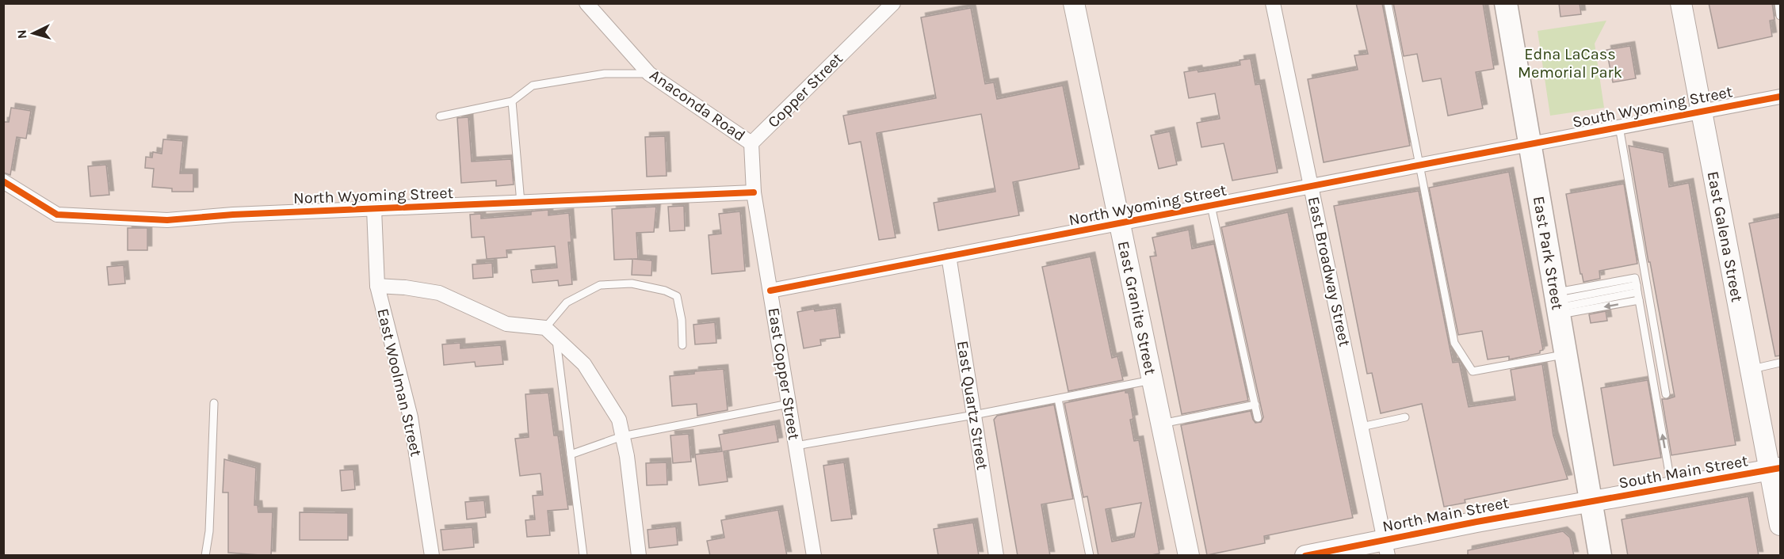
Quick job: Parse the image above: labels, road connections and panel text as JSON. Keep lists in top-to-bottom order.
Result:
{
  "streets": {
    "main road": ["East Park Street"],
    "street": [
      "Copper Street",
      "Anaconda Road",
      "South Wyoming Street",
      "North Wyoming Street",
      "East Galena Street",
      "East Broadway Street",
      "East Granite Street",
      "East Copper Street",
      "East Woolman Street",
      "East Quartz Street",
      "South Main Street",
      "North Main Street"
    ]
  },
  "crossings": [
    ["Copper Street", "Anaconda Road"],
    ["South Wyoming Street", "North Wyoming Street"],
    ["South Wyoming Street", "East Galena Street"],
    ["South Wyoming Street", "East Park Street"],
    ["North Wyoming Street", "East Park Street"],
    ["North Wyoming Street", "East Broadway Street"],
    ["North Wyoming Street", "East Granite Street"],
    ["North Wyoming Street", "East Copper Street"],
    ["North Wyoming Street", "East Woolman Street"],
    ["North Wyoming Street", "East Quartz Street"],
    ["East Galena Street", "South Main Street"],
    ["East Park Street", "South Main Street"],
    ["East Park Street", "North Main Street"],
    ["East Broadway Street", "North Main Street"],
    ["South Main Street", "North Main Street"]
  ],
  "parks": ["Edna LaCass Memorial Park"],
  "north": "left"
}
